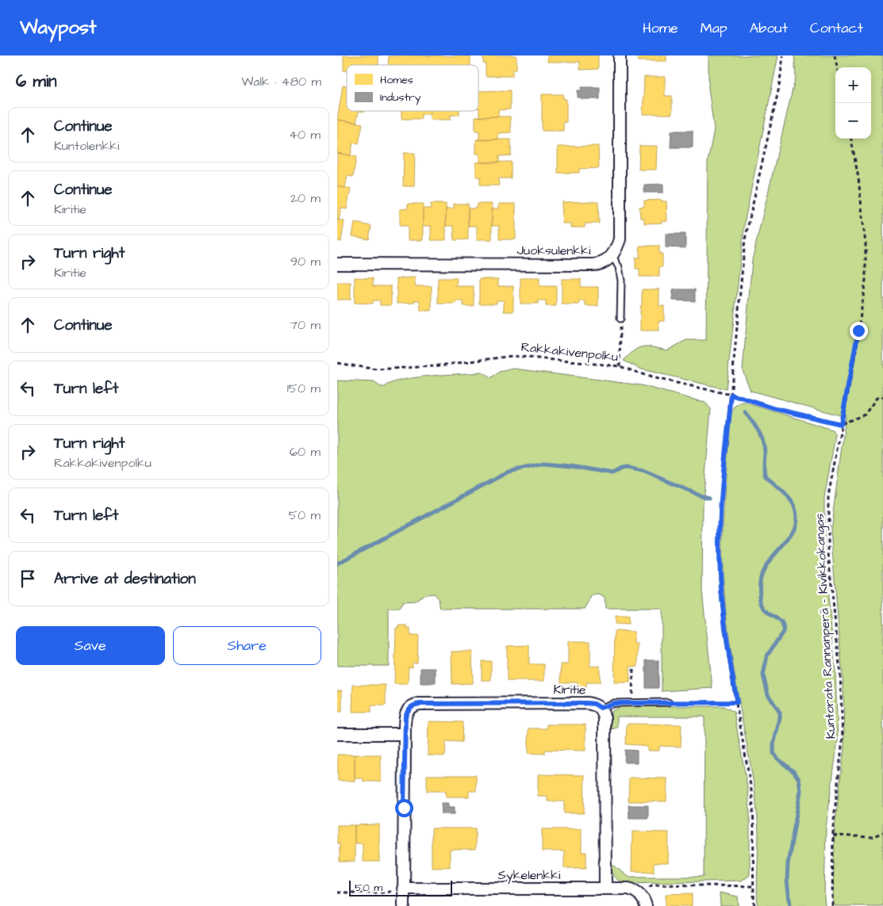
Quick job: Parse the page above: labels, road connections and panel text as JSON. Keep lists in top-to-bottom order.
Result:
{
  "streets": {
    "street": ["Juoksulenkki", "Kiritie", "Sykelenkki"],
    "path": ["Rakkakivenpolku", "Kuntorata Rannanperä - Kivikkokangas"]
  },
  "crossings": [
    ["Rakkakivenpolku", "Kuntorata Rannanperä - Kivikkokangas"],
    ["Kiritie", "Sykelenkki"]
  ],
  "legend": ["Homes", "Industry"],
  "scale_bar": "50 m",
  "page": {
    "header": "Waypost",
    "nav": [
      "Home",
      "Map",
      "About",
      "Contact"
    ],
    "heading": ["6 min", "Walk · 480 m"],
    "map_buttons": ["+", "−"],
    "list": [
      ["Continue", "Kuntolenkki", "40 m"],
      ["Continue", "Kiritie", "20 m"],
      ["Turn right", "Kiritie", "90 m"],
      ["Continue", "70 m"],
      ["Turn left", "150 m"],
      ["Turn right", "Rakkakivenpolku", "60 m"],
      ["Turn left", "50 m"],
      "Arrive at destination"
    ],
    "buttons": ["Save", "Share"],
    "scale": "50 m"
  }
}
